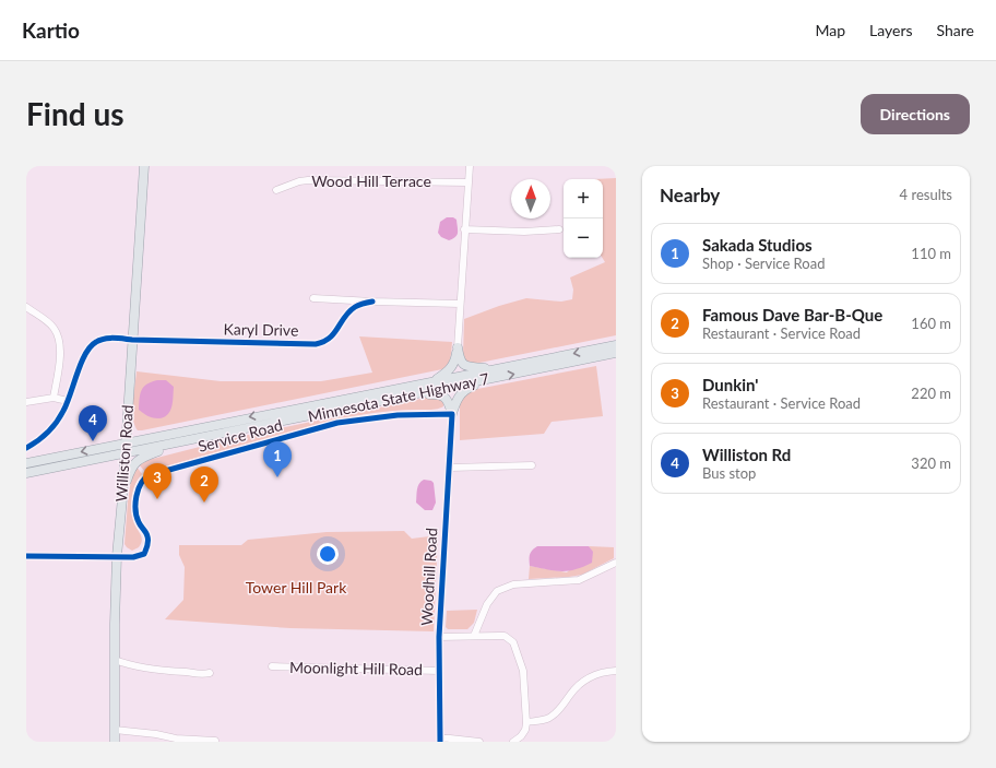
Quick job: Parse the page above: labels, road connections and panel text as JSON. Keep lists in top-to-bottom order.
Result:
{
  "streets": {
    "main road": ["Minnesota State Highway 7", "Williston Road"],
    "street": [
      "Wood Hill Terrace",
      "Karyl Drive",
      "Service Road",
      "Woodhill Road",
      "Moonlight Hill Road"
    ]
  },
  "crossings": [
    ["Karyl Drive", "Williston Road"],
    ["Minnesota State Highway 7", "Williston Road"],
    ["Service Road", "Williston Road"],
    ["Service Road", "Woodhill Road"],
    ["Woodhill Road", "Moonlight Hill Road"]
  ],
  "parks": ["Tower Hill Park"],
  "north": "top",
  "page": {
    "header": "Kartio",
    "nav": ["Map", "Layers", "Share"],
    "buttons": "Directions",
    "title": "Find us",
    "heading": ["Nearby", "4 results"],
    "map_buttons": ["+", "−"],
    "list": [
      {
        "mark": "1",
        "name": "Sakada Studios",
        "note": "Shop · Service Road",
        "value": "110 m"
      },
      {
        "mark": "2",
        "name": "Famous Dave Bar-B-Que",
        "note": "Restaurant · Service Road",
        "value": "160 m"
      },
      {
        "mark": "3",
        "name": "Dunkin'",
        "note": "Restaurant · Service Road",
        "value": "220 m"
      },
      {
        "mark": "4",
        "name": "Williston Rd",
        "note": "Bus stop",
        "value": "320 m"
      }
    ],
    "pins": [
      "4",
      "1",
      "3",
      "2"
    ]
  }
}
